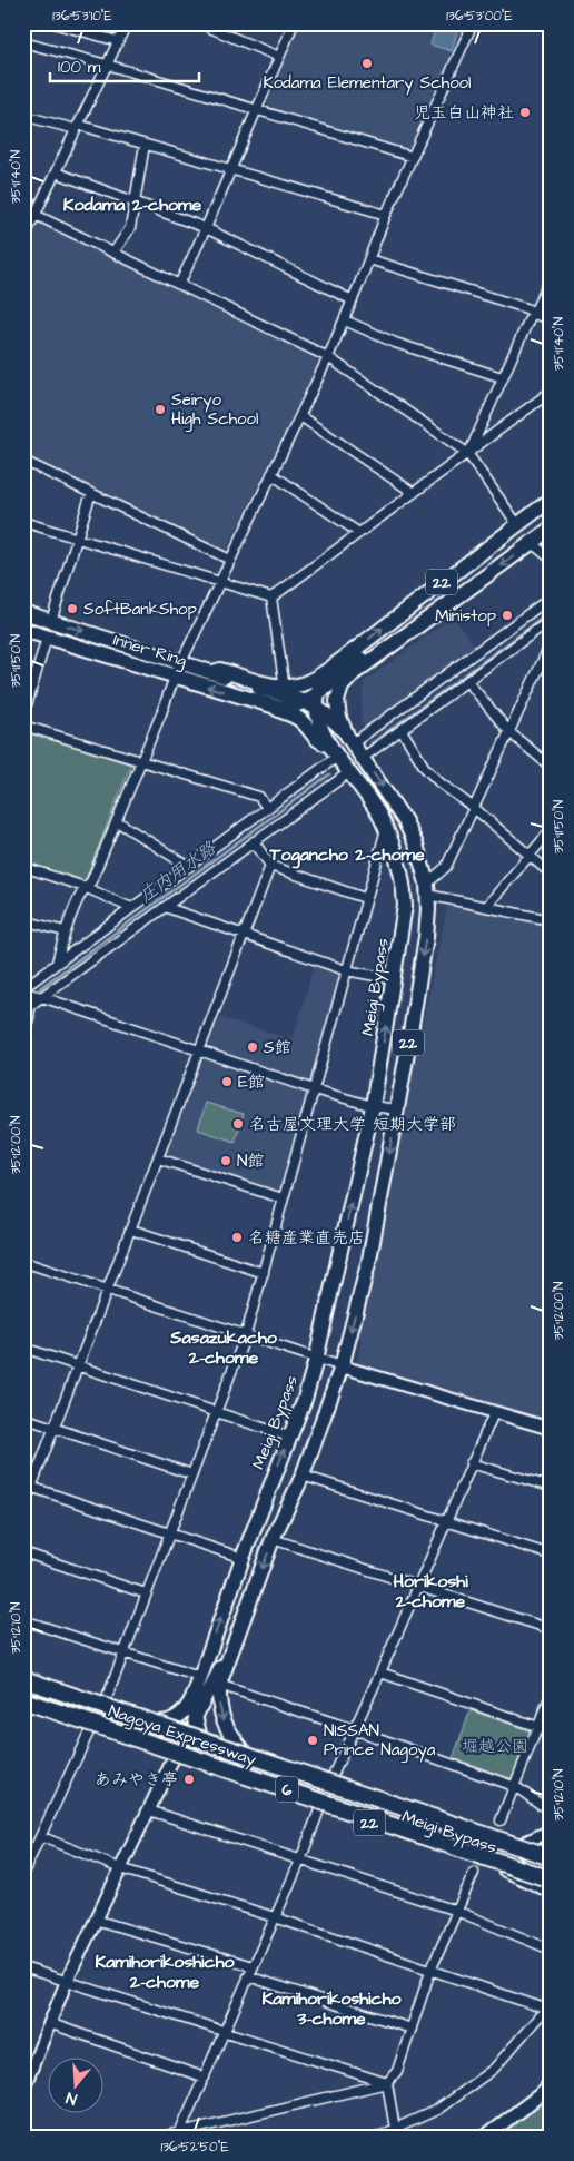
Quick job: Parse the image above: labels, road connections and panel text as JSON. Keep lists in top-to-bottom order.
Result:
{
  "streets": {
    "highway": ["Nagoya Expressway", "6"],
    "main road": ["22", "Inner Ring", "Meigi Bypass"]
  },
  "crossings": [
    ["22", "Inner Ring"],
    ["22", "Meigi Bypass"],
    ["Meigi Bypass", "Nagoya Expressway"]
  ],
  "districts": [
    "Kodama 2-chome",
    "Togancho 2-chome",
    "Sasazukacho 2-chome",
    "Horikoshi 2-chome",
    "Kamihorikoshicho 2-chome",
    "Kamihorikoshicho 3-chome"
  ],
  "water": ["庄内用水路"],
  "parks": ["堀越公園"],
  "places": [
    "Kodama Elementary School",
    "児玉白山神社",
    "Seiryo High School",
    "SoftBankShop",
    "Ministop",
    "S館",
    "E館",
    "名古屋文理大学 短期大学部",
    "N館",
    "名糖産業直売店",
    "NISSAN Prince Nagoya",
    "あみやき亭"
  ],
  "scale_bar": "100 m",
  "north": "bottom",
  "coordinates": [
    "136°53'10\"E",
    "136°53'00\"E",
    "35°11'40\"N",
    "35°11'50\"N",
    "35°12'00\"N",
    "35°12'10\"N",
    "136°52'50\"E"
  ]
}
